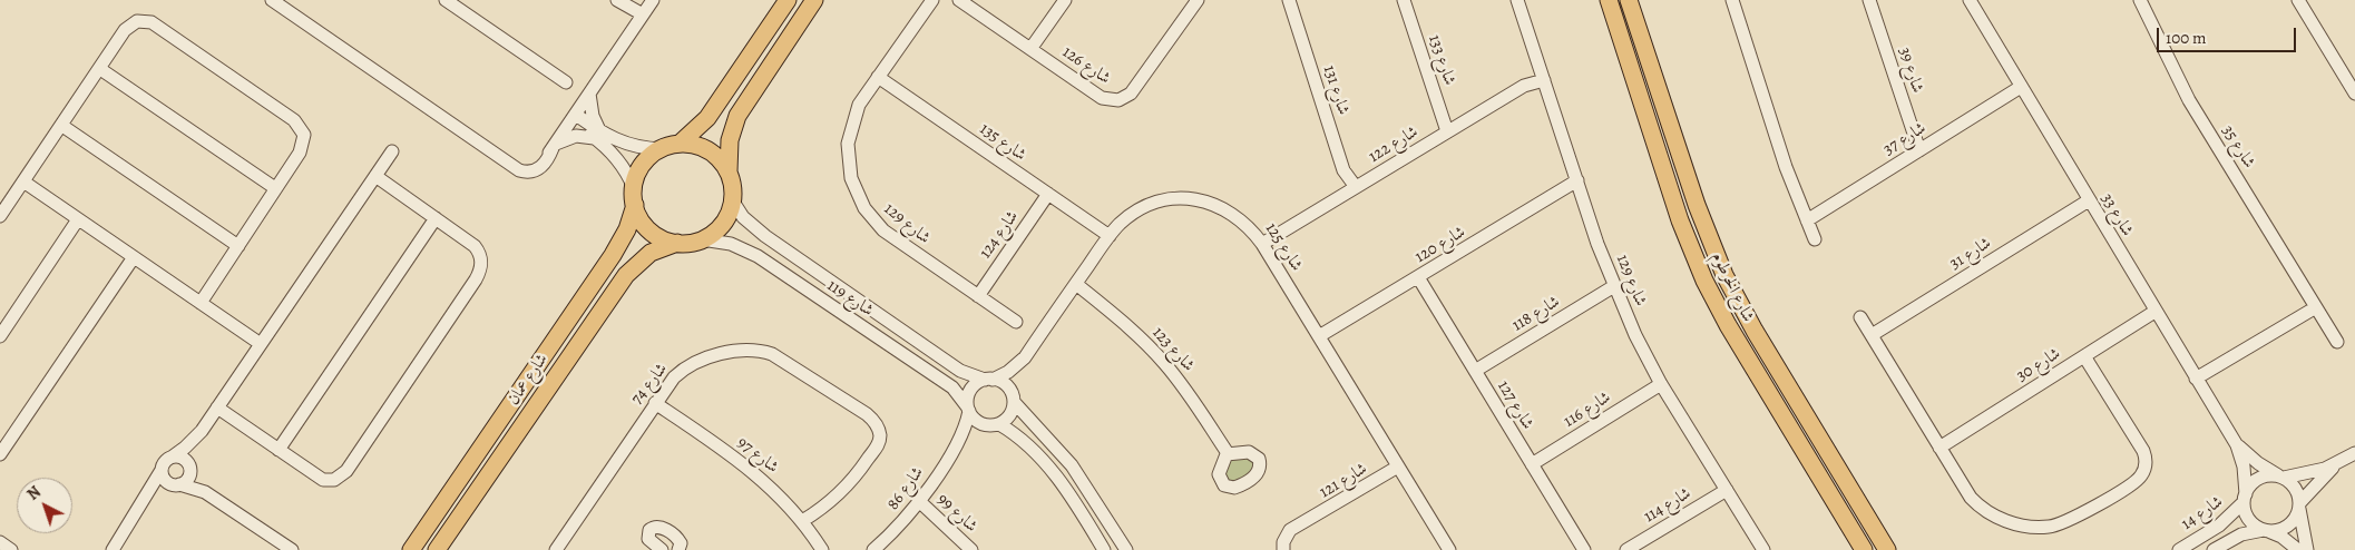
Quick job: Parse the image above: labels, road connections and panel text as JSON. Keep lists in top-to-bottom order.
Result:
{
  "streets": {
    "main road": ["شارع الخرطوم", "شارع عمان"],
    "street": [
      "شارع 133",
      "شارع 126",
      "شارع 39",
      "شارع 131",
      "شارع 37",
      "شارع 135",
      "شارع 122",
      "شارع 35",
      "شارع 33",
      "شارع 129",
      "شارع 124",
      "شارع 120",
      "شارع 125",
      "شارع 31",
      "شارع 119",
      "شارع 118",
      "شارع 123",
      "شارع 30",
      "شارع 74",
      "شارع 127",
      "شارع 116",
      "شارع 97",
      "شارع 121",
      "شارع 86",
      "شارع 114",
      "شارع 99",
      "شارع 14"
    ]
  },
  "crossings": [
    ["شارع 133", "شارع 122"],
    ["شارع 39", "شارع 37"],
    ["شارع 131", "شارع 122"],
    ["شارع 37", "شارع 33"],
    ["شارع 135", "شارع 129"],
    ["شارع 135", "شارع 124"],
    ["شارع 135", "شارع 125"],
    ["شارع 122", "شارع 129"],
    ["شارع 122", "شارع 125"],
    ["شارع 33", "شارع 31"],
    ["شارع 33", "شارع 30"],
    ["شارع 33", "شارع 14"],
    ["شارع 129", "شارع 124"],
    ["شارع 129", "شارع 120"],
    ["شارع 129", "شارع 118"],
    ["شارع 129", "شارع 116"],
    ["شارع 129", "شارع 114"],
    ["شارع 120", "شارع 125"],
    ["شارع 120", "شارع 127"],
    ["شارع 125", "شارع 119"],
    ["شارع 125", "شارع 123"],
    ["شارع 125", "شارع 121"],
    ["شارع 125", "شارع 86"],
    ["شارع 119", "شارع عمان"],
    ["شارع 119", "شارع 86"],
    ["شارع 118", "شارع 127"],
    ["شارع 74", "شارع 97"],
    ["شارع 127", "شارع 116"],
    ["شارع 86", "شارع 99"]
  ],
  "scale_bar": "100 m",
  "north": "top left"
}
